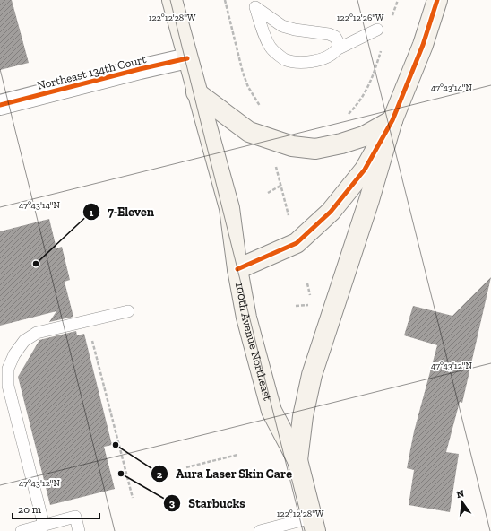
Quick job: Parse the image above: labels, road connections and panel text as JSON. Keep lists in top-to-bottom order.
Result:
{
  "streets": {
    "main road": ["100th Avenue Northeast"],
    "street": ["Northeast 134th Court"]
  },
  "crossings": [
    ["Northeast 134th Court", "100th Avenue Northeast"]
  ],
  "places": ["7-Eleven", "Aura Laser Skin Care", "Starbucks"],
  "scale_bar": "20 m",
  "north": "top",
  "coordinates": [
    "122°12'28\"W",
    "122°12'26\"W",
    "47°43'14\"N",
    "47°43'12\"N"
  ]
}
